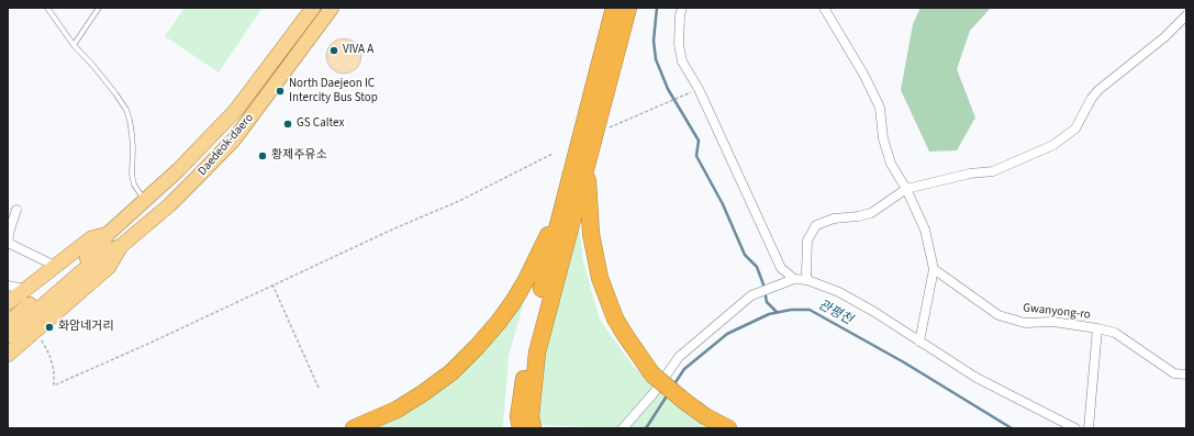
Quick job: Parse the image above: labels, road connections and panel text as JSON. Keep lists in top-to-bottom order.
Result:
{
  "streets": {
    "main road": ["Daedeok-daero"],
    "street": ["Gwanyong-ro"]
  },
  "water": ["관평천"],
  "places": [
    "VIVA A",
    "North Daejeon IC Intercity Bus Stop",
    "GS Caltex",
    "황제주유소",
    "화암네거리"
  ]
}
